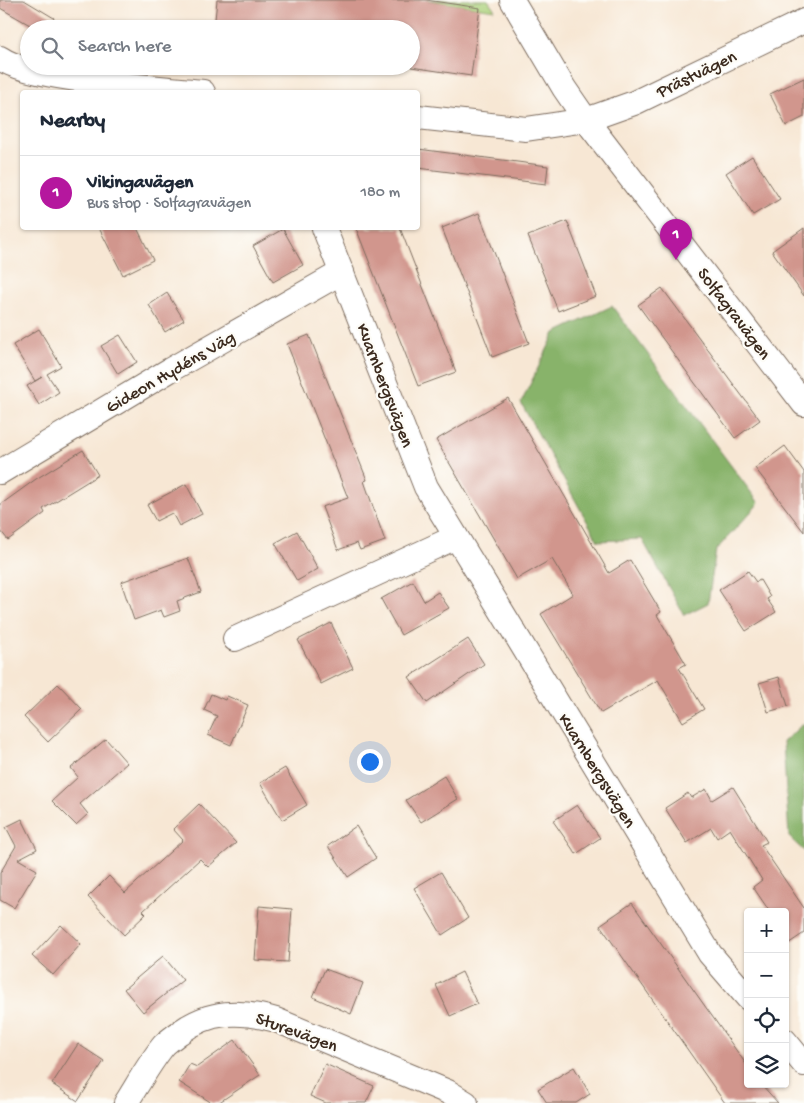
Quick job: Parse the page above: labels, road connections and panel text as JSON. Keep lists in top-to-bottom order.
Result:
{
  "streets": {
    "street": [
      "Prästvägen",
      "Solfagravägen",
      "Gideon Hydéns Väg",
      "Kvarnbergsvägen",
      "Sturevägen"
    ]
  },
  "crossings": [
    ["Prästvägen", "Solfagravägen"],
    ["Gideon Hydéns Väg", "Kvarnbergsvägen"]
  ],
  "page": {
    "search": "Search here",
    "heading": "Nearby",
    "list": [
      {
        "mark": "1",
        "name": "Vikingavägen",
        "note": "Bus stop · Solfagravägen",
        "value": "180 m"
      }
    ],
    "pins": "1",
    "map_buttons": ["+", "−"]
  }
}
